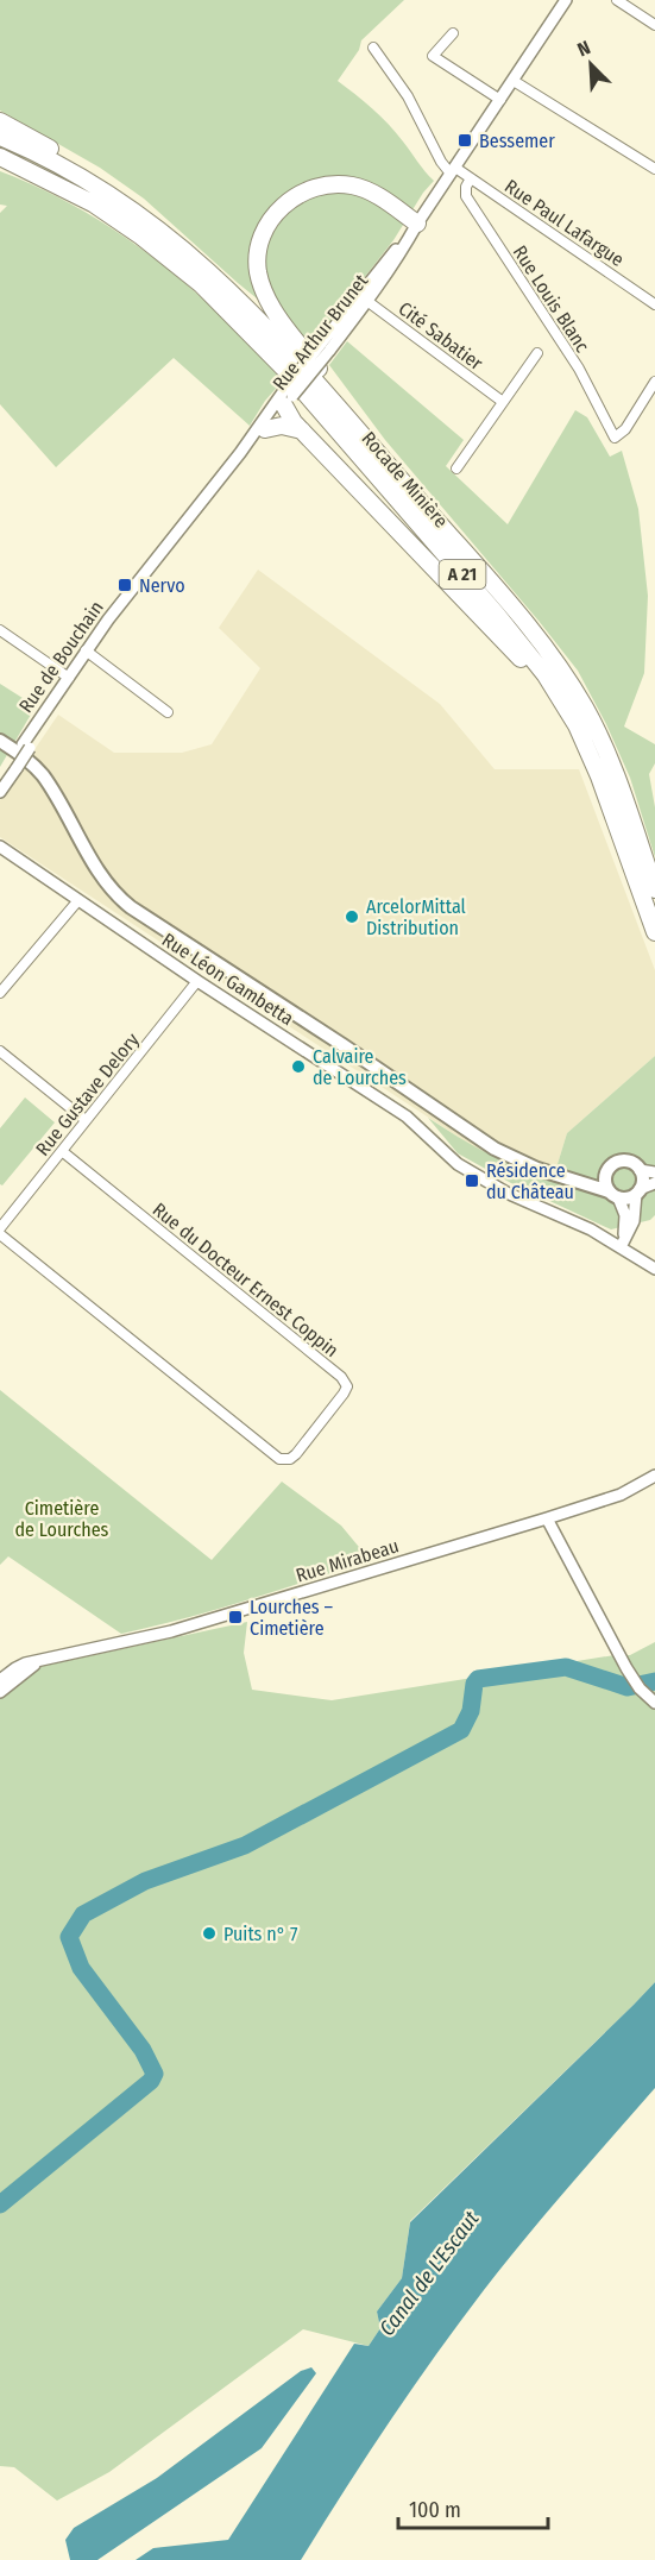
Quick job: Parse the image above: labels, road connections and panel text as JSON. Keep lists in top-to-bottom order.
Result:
{
  "streets": {
    "highway": ["Rocade Minière", "A 21"],
    "street": [
      "Rue Paul Lafargue",
      "Rue Louis Blanc",
      "Rue Arthur Brunet",
      "Cité Sabatier",
      "Rue de Bouchain",
      "Rue Léon Gambetta",
      "Rue Gustave Delory",
      "Rue du Docteur Ernest Coppin",
      "Rue Mirabeau"
    ]
  },
  "crossings": [
    ["Rue Paul Lafargue", "Rue Louis Blanc"],
    ["Rue Paul Lafargue", "Rue Arthur Brunet"],
    ["Rue Arthur Brunet", "Cité Sabatier"],
    ["Rue Arthur Brunet", "Rue de Bouchain"],
    ["Rue Léon Gambetta", "Rue Gustave Delory"],
    ["Rue Gustave Delory", "Rue du Docteur Ernest Coppin"]
  ],
  "water": ["Canal de L'Escaut"],
  "parks": ["Cimetière de Lourches"],
  "places": {
    "transit": [
      "Bessemer",
      "Nervo",
      "Résidence du Château",
      "Lourches – Cimetière"
    ],
    "other": ["ArcelorMittal Distribution", "Calvaire de Lourches", "Puits n° 7"]
  },
  "scale_bar": "100 m",
  "north": "top left"
}
